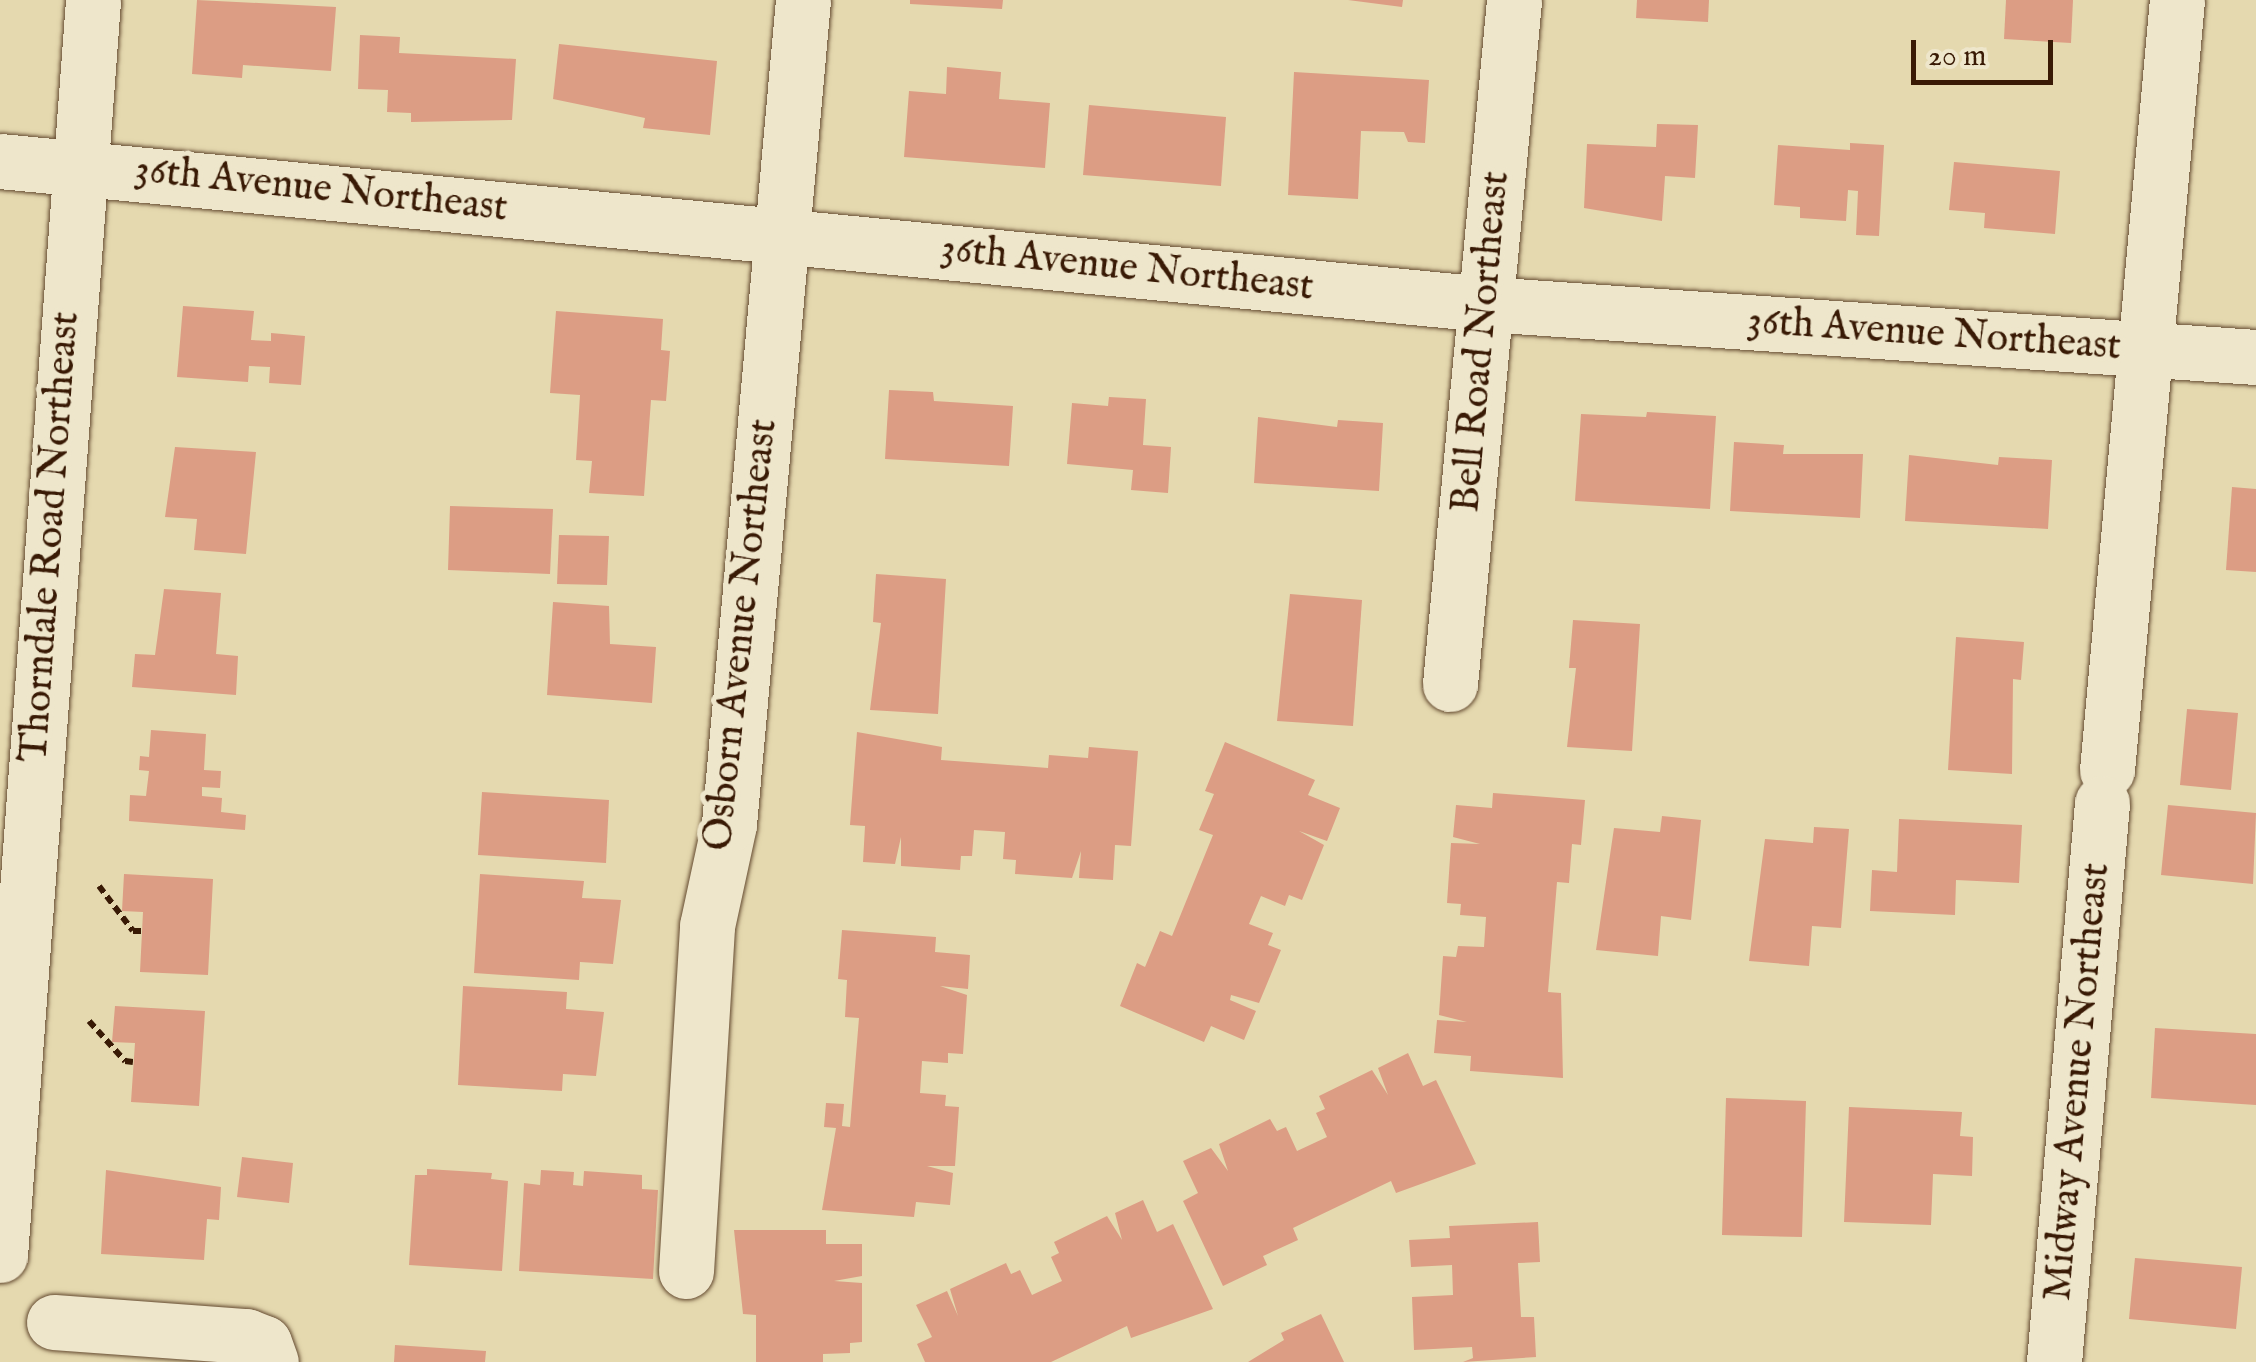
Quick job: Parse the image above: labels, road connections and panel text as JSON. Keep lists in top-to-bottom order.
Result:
{
  "streets": {
    "street": [
      "36th Avenue Northeast",
      "Bell Road Northeast",
      "Thorndale Road Northeast",
      "Osborn Avenue Northeast",
      "Midway Avenue Northeast"
    ]
  },
  "crossings": [
    ["36th Avenue Northeast", "Bell Road Northeast"],
    ["36th Avenue Northeast", "Thorndale Road Northeast"],
    ["36th Avenue Northeast", "Osborn Avenue Northeast"],
    ["36th Avenue Northeast", "Midway Avenue Northeast"]
  ],
  "scale_bar": "20 m"
}
